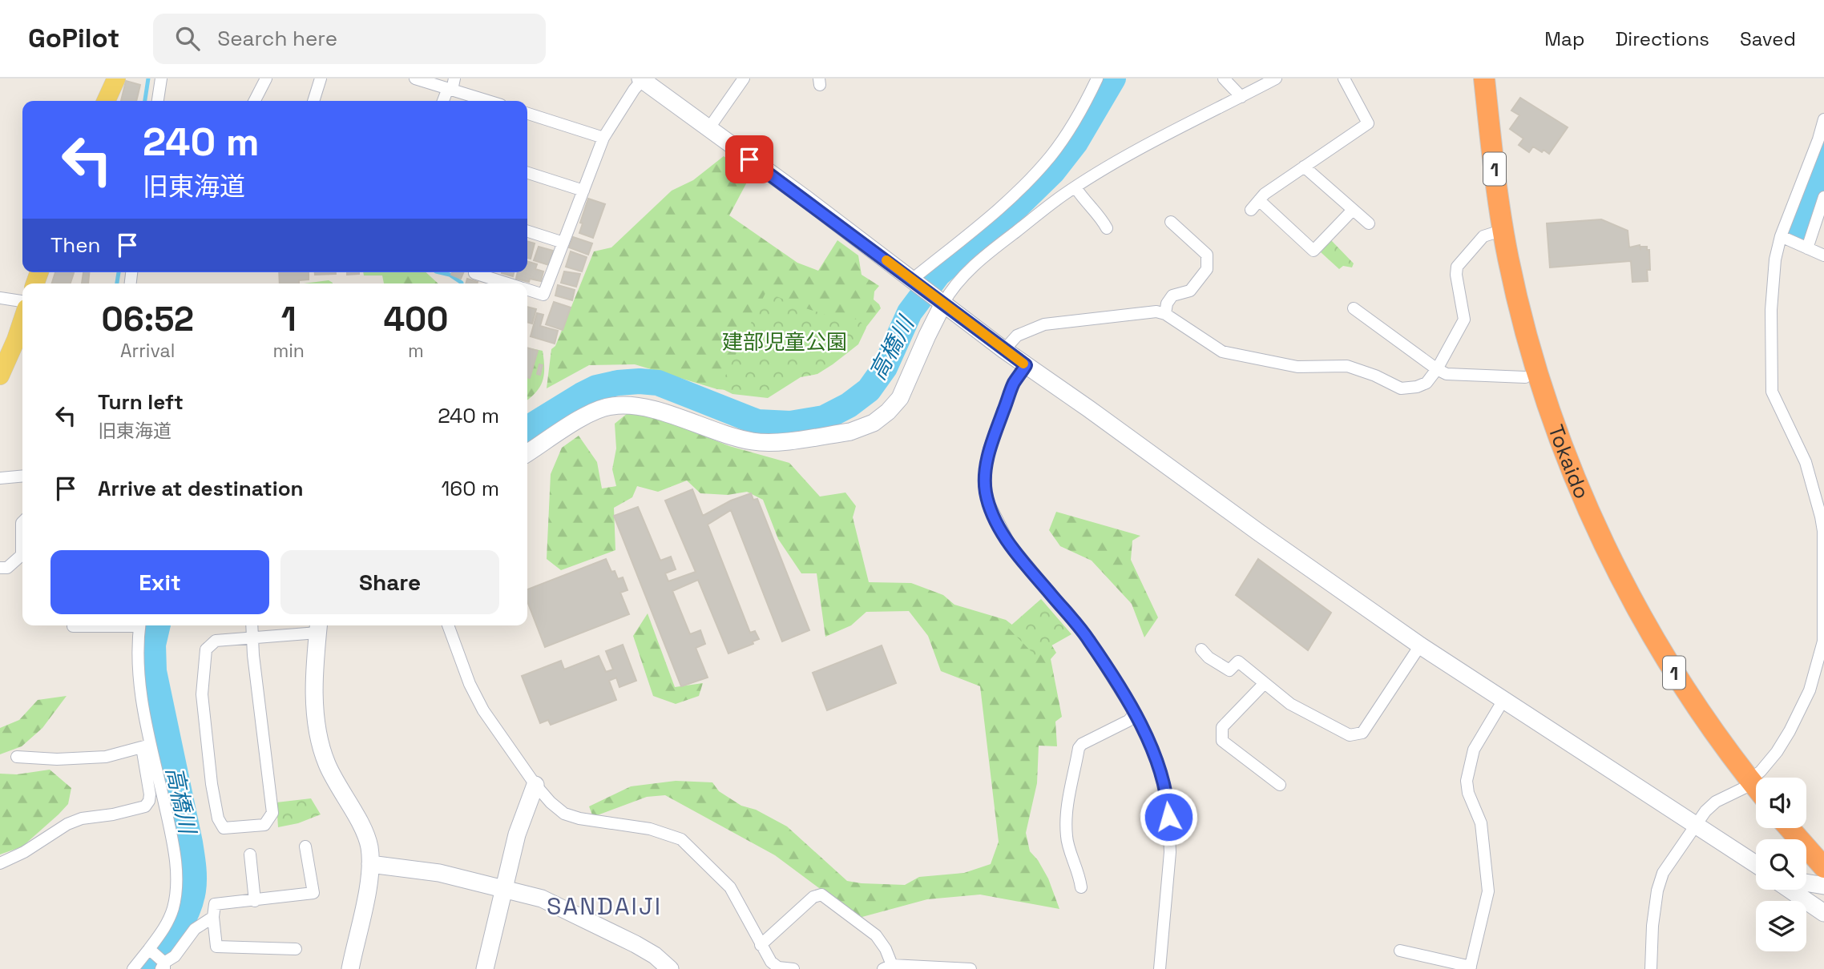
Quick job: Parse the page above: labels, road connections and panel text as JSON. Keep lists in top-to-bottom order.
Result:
{
  "streets": {
    "highway": ["1", "Tokaido"]
  },
  "districts": ["SANDAIJI"],
  "water": ["高橋川"],
  "parks": ["建部児童公園"],
  "page": {
    "header": "GoPilot",
    "search": "Search here",
    "nav": ["Map", "Directions", "Saved"],
    "turn": ["240 m", "旧東海道"],
    "then": "Then",
    "eta": [
      "06:52",
      "Arrival",
      "1",
      "min",
      "400",
      "m"
    ],
    "list": [
      {
        "name": "Turn left",
        "note": "旧東海道",
        "value": "240 m"
      },
      {
        "name": "Arrive at destination",
        "value": "160 m"
      }
    ],
    "buttons": ["Exit", "Share"]
  }
}
